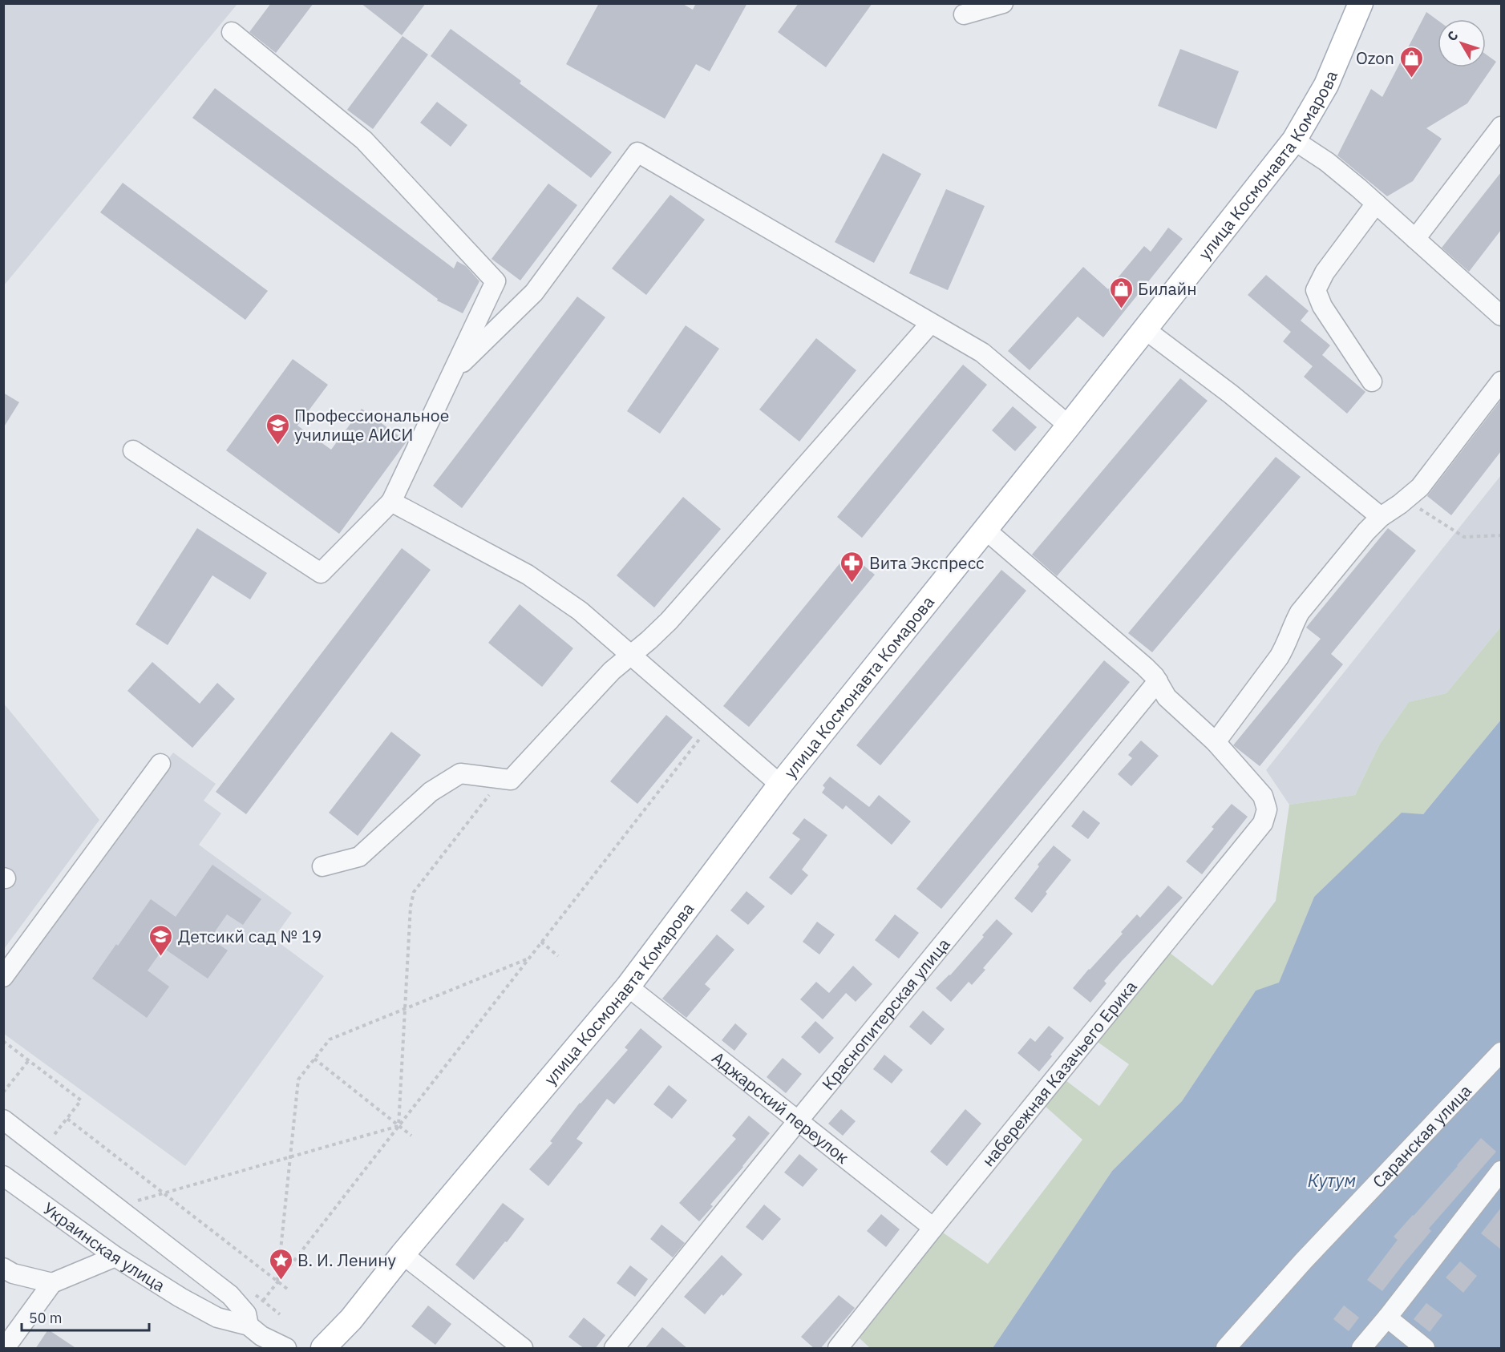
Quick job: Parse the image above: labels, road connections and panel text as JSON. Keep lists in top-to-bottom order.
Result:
{
  "streets": {
    "main road": ["улица Космонавта Комарова"],
    "street": [
      "Краснопитерская улица",
      "набережная Казачьего Ерика",
      "Аджарский переулок",
      "Саранская улица",
      "Украинская улица"
    ]
  },
  "crossings": [
    ["улица Космонавта Комарова", "Аджарский переулок"],
    ["Краснопитерская улица", "Аджарский переулок"],
    ["набережная Казачьего Ерика", "Аджарский переулок"]
  ],
  "water": ["Кутум"],
  "places": {
    "shop": ["Ozon", "Билайн"],
    "school or university": ["Профессиональное училище АИСИ", "Детсикй сад № 19"],
    "pharmacy": ["Вита Экспресс"],
    "place": ["В. И. Ленину"]
  },
  "scale_bar": "50 m",
  "north": "top left"
}
